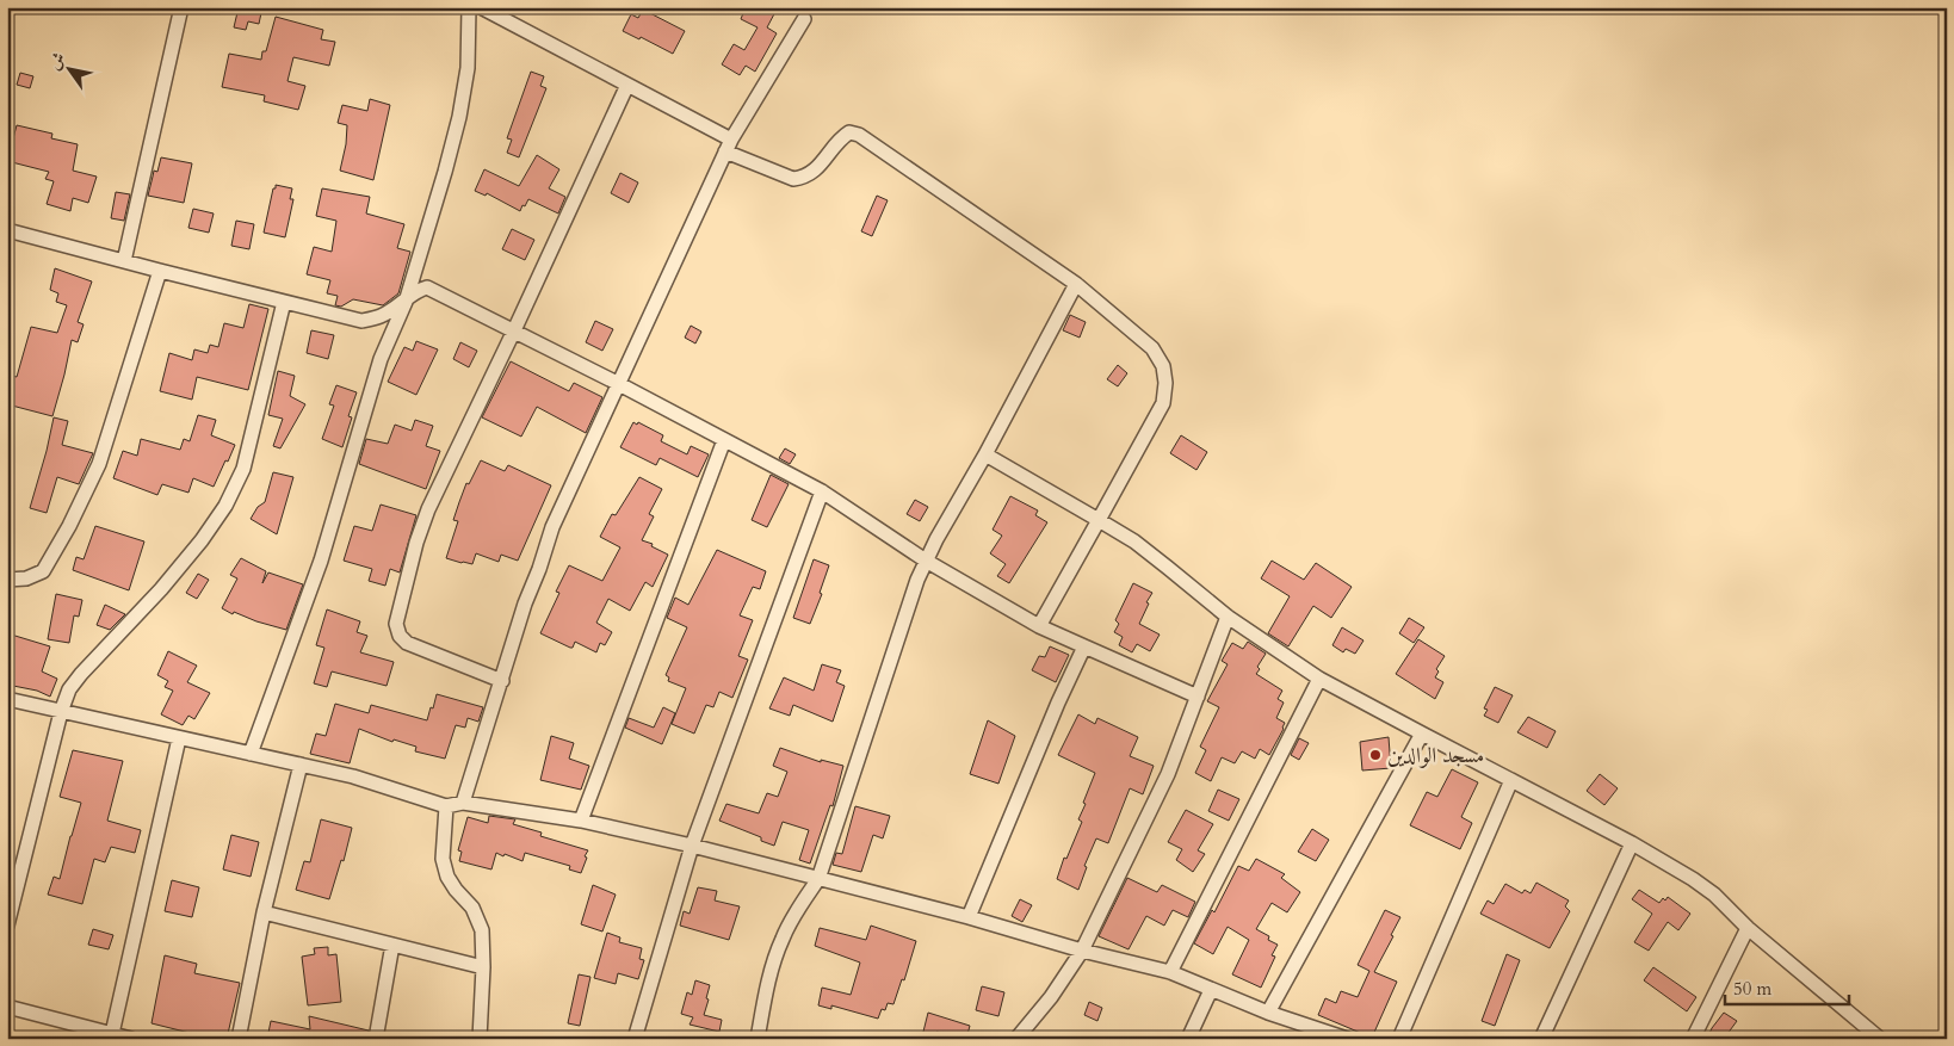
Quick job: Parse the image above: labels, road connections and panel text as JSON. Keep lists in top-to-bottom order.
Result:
{
  "places": ["مسجد الوالدين"],
  "scale_bar": "50 m",
  "north": "top left"
}
